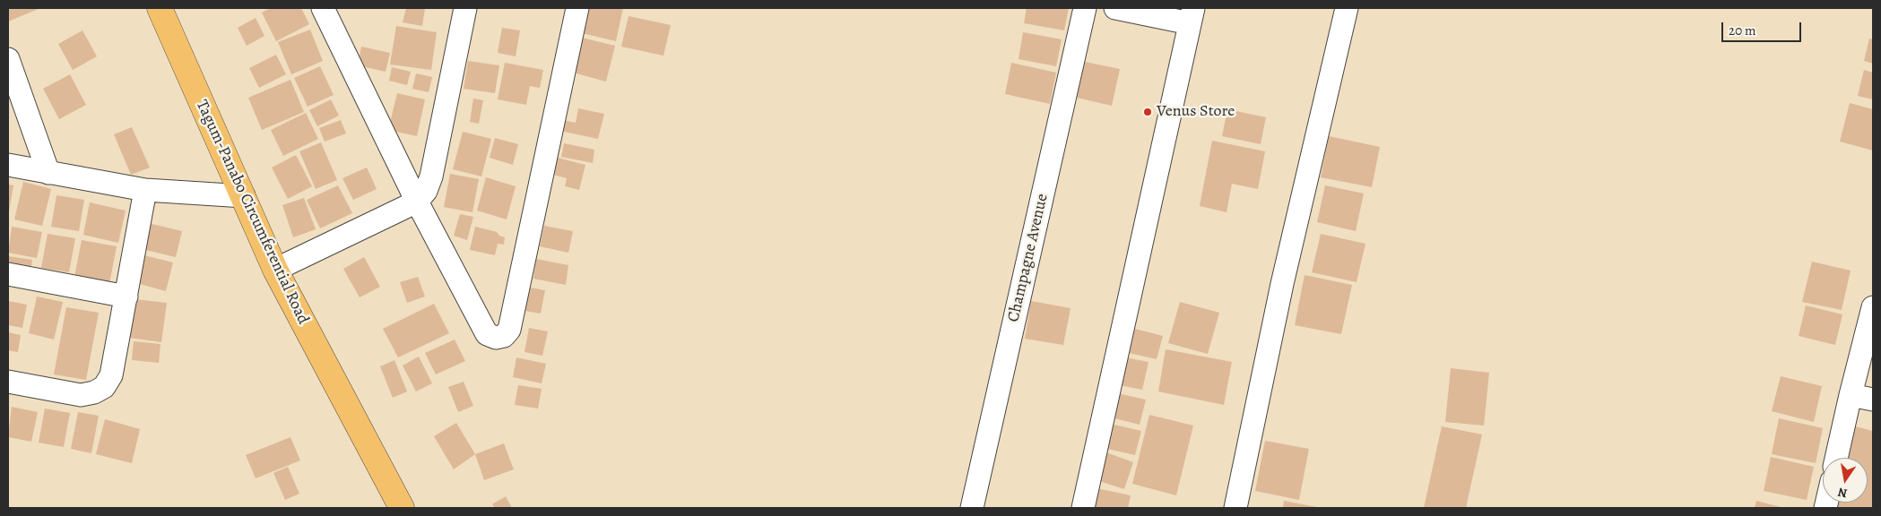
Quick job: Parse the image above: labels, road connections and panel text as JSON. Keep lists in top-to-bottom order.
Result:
{
  "streets": {
    "main road": ["Tagum-Panabo Circumferential Road"],
    "street": ["Champagne Avenue"]
  },
  "places": ["Venus Store"],
  "scale_bar": "20 m",
  "north": "bottom"
}
